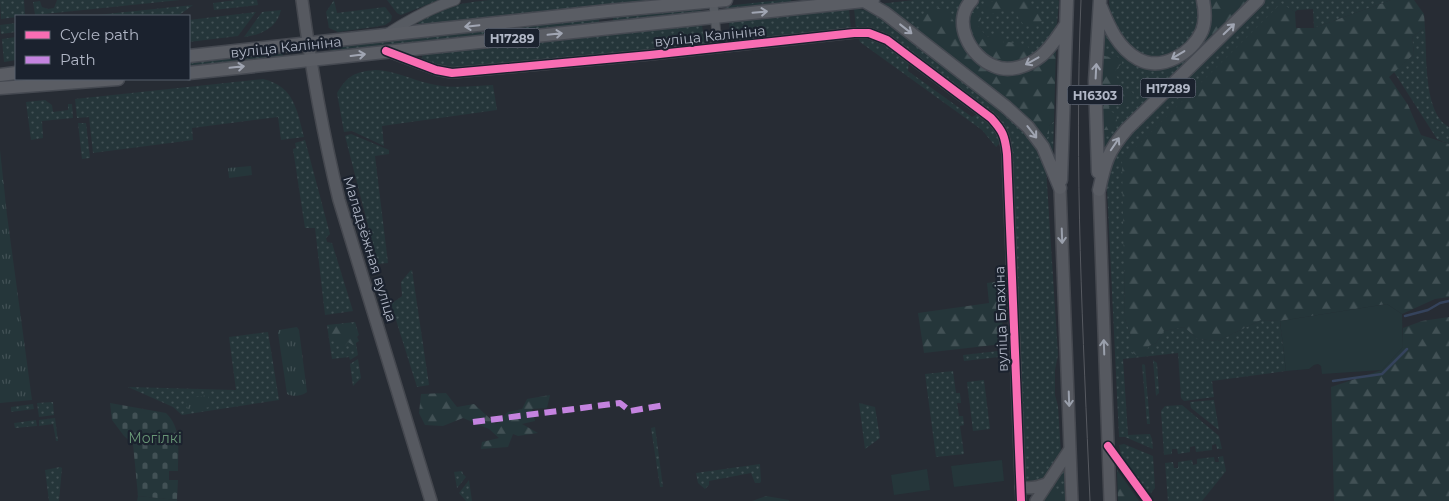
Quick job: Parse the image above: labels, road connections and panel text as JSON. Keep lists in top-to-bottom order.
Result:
{
  "streets": {
    "main road": [
      "вуліца Калініна",
      "Н17289",
      "Н16303",
      "Маладзёжная вуліца"
    ],
    "street": ["вуліца Блахіна"]
  },
  "crossings": [
    ["вуліца Калініна", "Н17289"],
    ["вуліца Калініна", "Маладзёжная вуліца"],
    ["вуліца Калініна", "вуліца Блахіна"],
    ["Н17289", "Н16303"]
  ],
  "parks": ["Могілкі"],
  "legend": ["Cycle path", "Path"]
}
